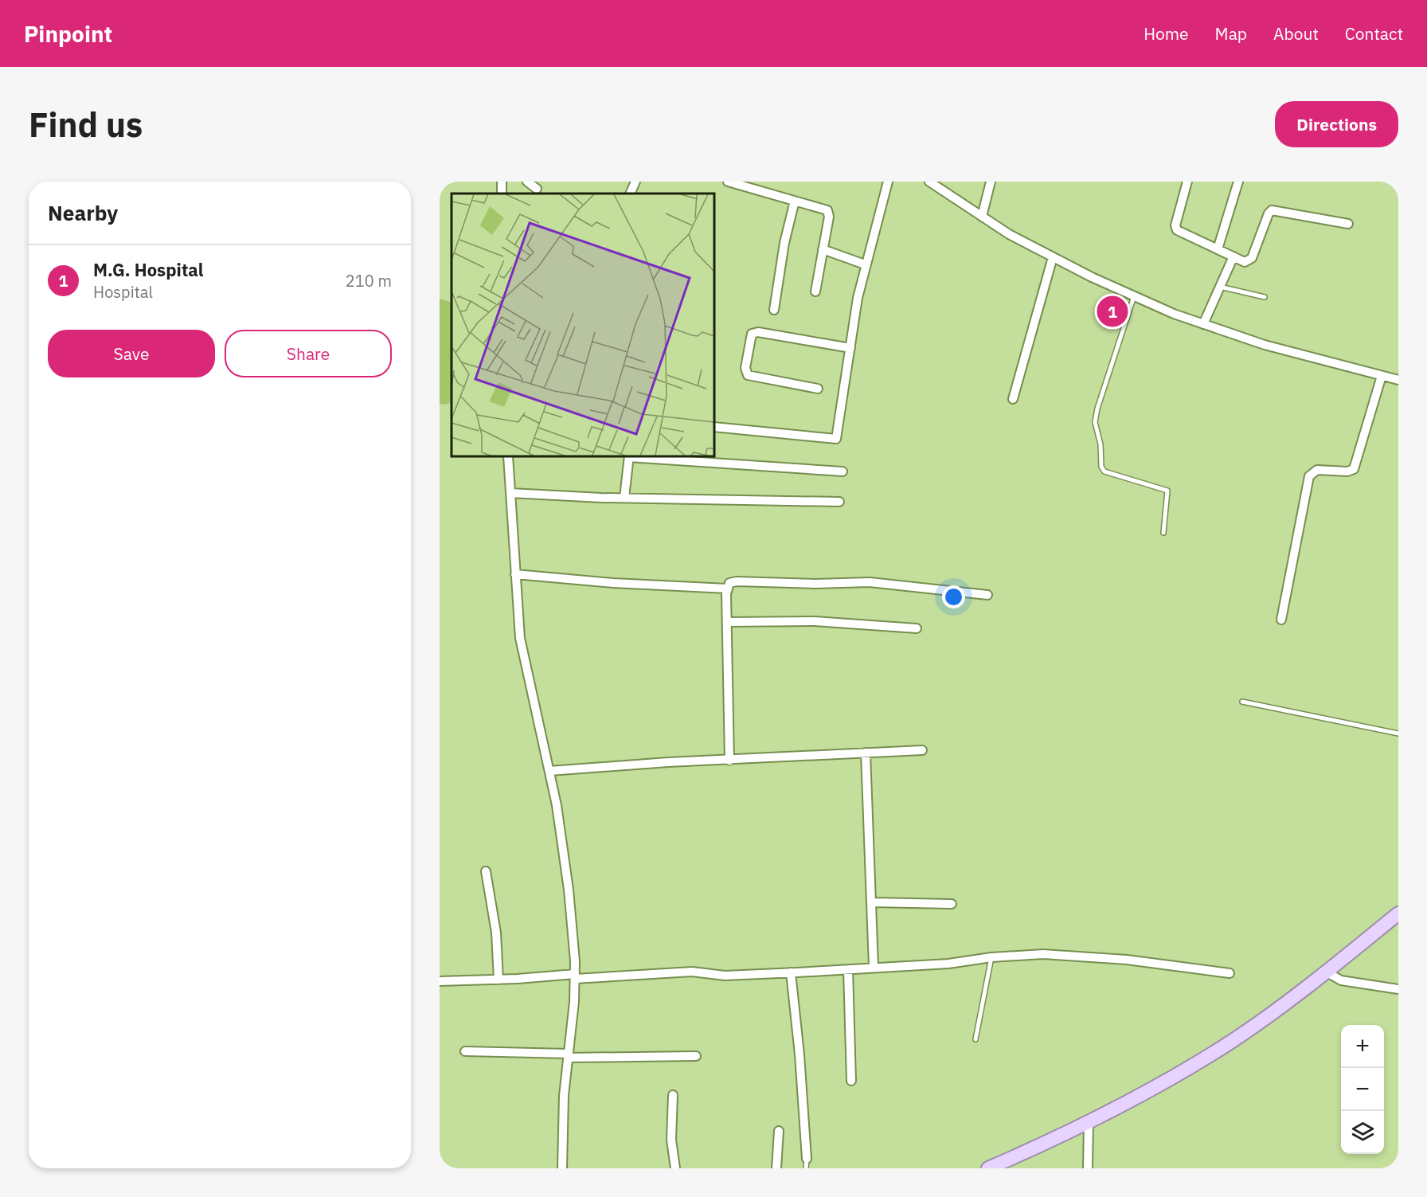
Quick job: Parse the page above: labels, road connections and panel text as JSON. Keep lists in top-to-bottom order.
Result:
{
  "page": {
    "header": "Pinpoint",
    "nav": [
      "Home",
      "Map",
      "About",
      "Contact"
    ],
    "buttons": [
      "Directions",
      ["Save", "Share"]
    ],
    "title": "Find us",
    "heading": "Nearby",
    "list": [
      {
        "mark": "1",
        "name": "M.G. Hospital",
        "note": "Hospital",
        "value": "210 m"
      }
    ],
    "pins": "1",
    "map_buttons": ["+", "−"]
  }
}
